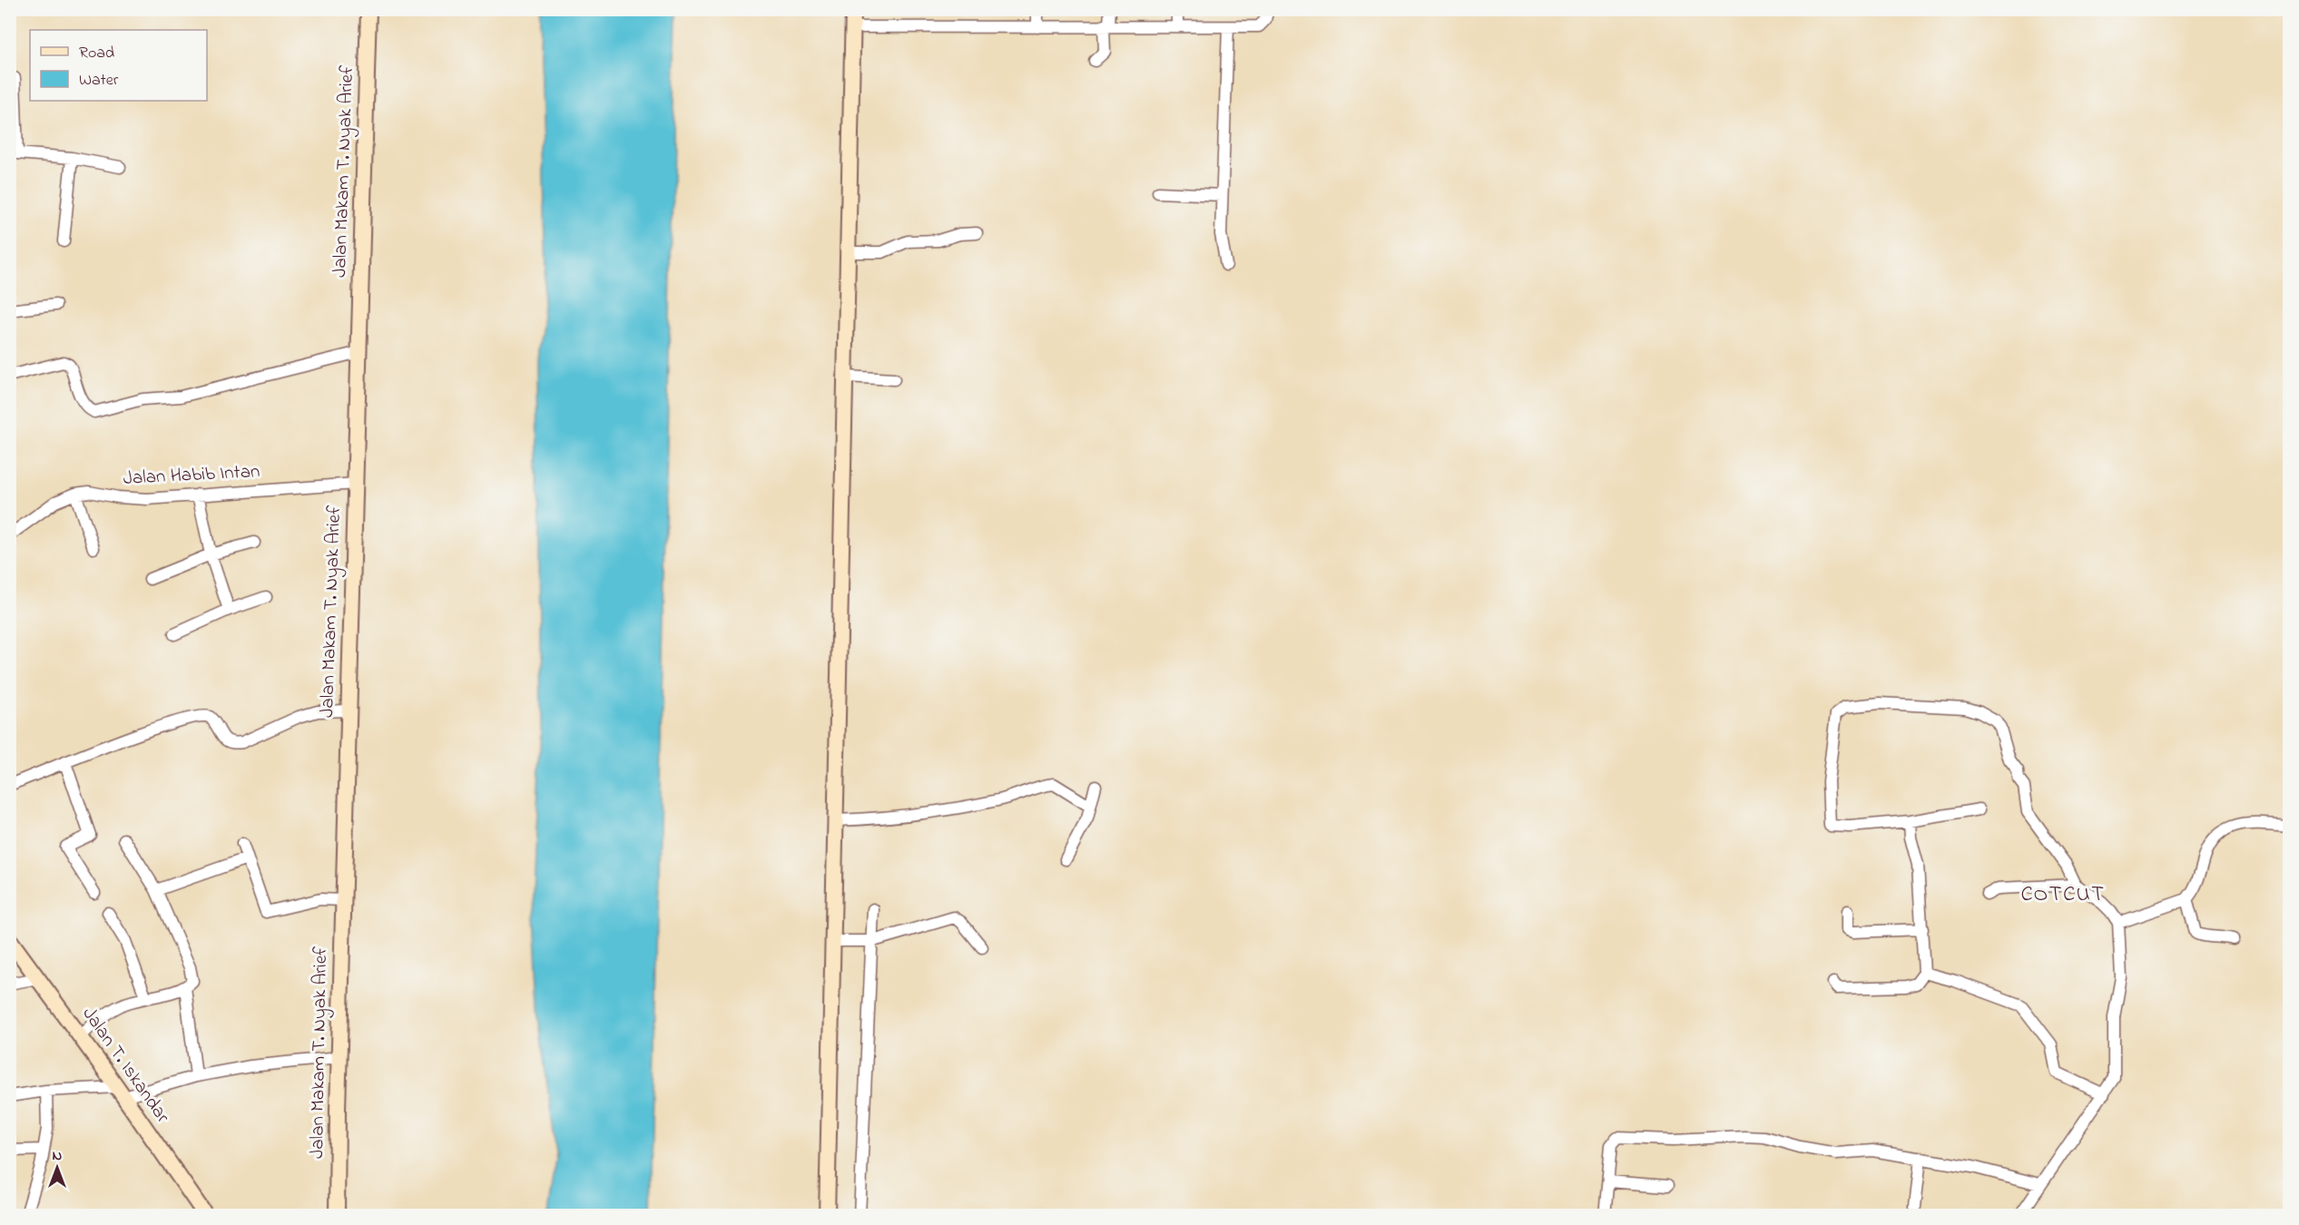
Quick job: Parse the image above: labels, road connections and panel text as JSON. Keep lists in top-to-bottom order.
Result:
{
  "streets": {
    "street": ["Jalan Makam T. Nyak Arief", "Jalan Habib Intan", "Jalan T. Iskandar"]
  },
  "crossings": [
    ["Jalan Makam T. Nyak Arief", "Jalan Habib Intan"]
  ],
  "districts": ["COTCUT"],
  "legend": ["Road", "Water"],
  "north": "top"
}
